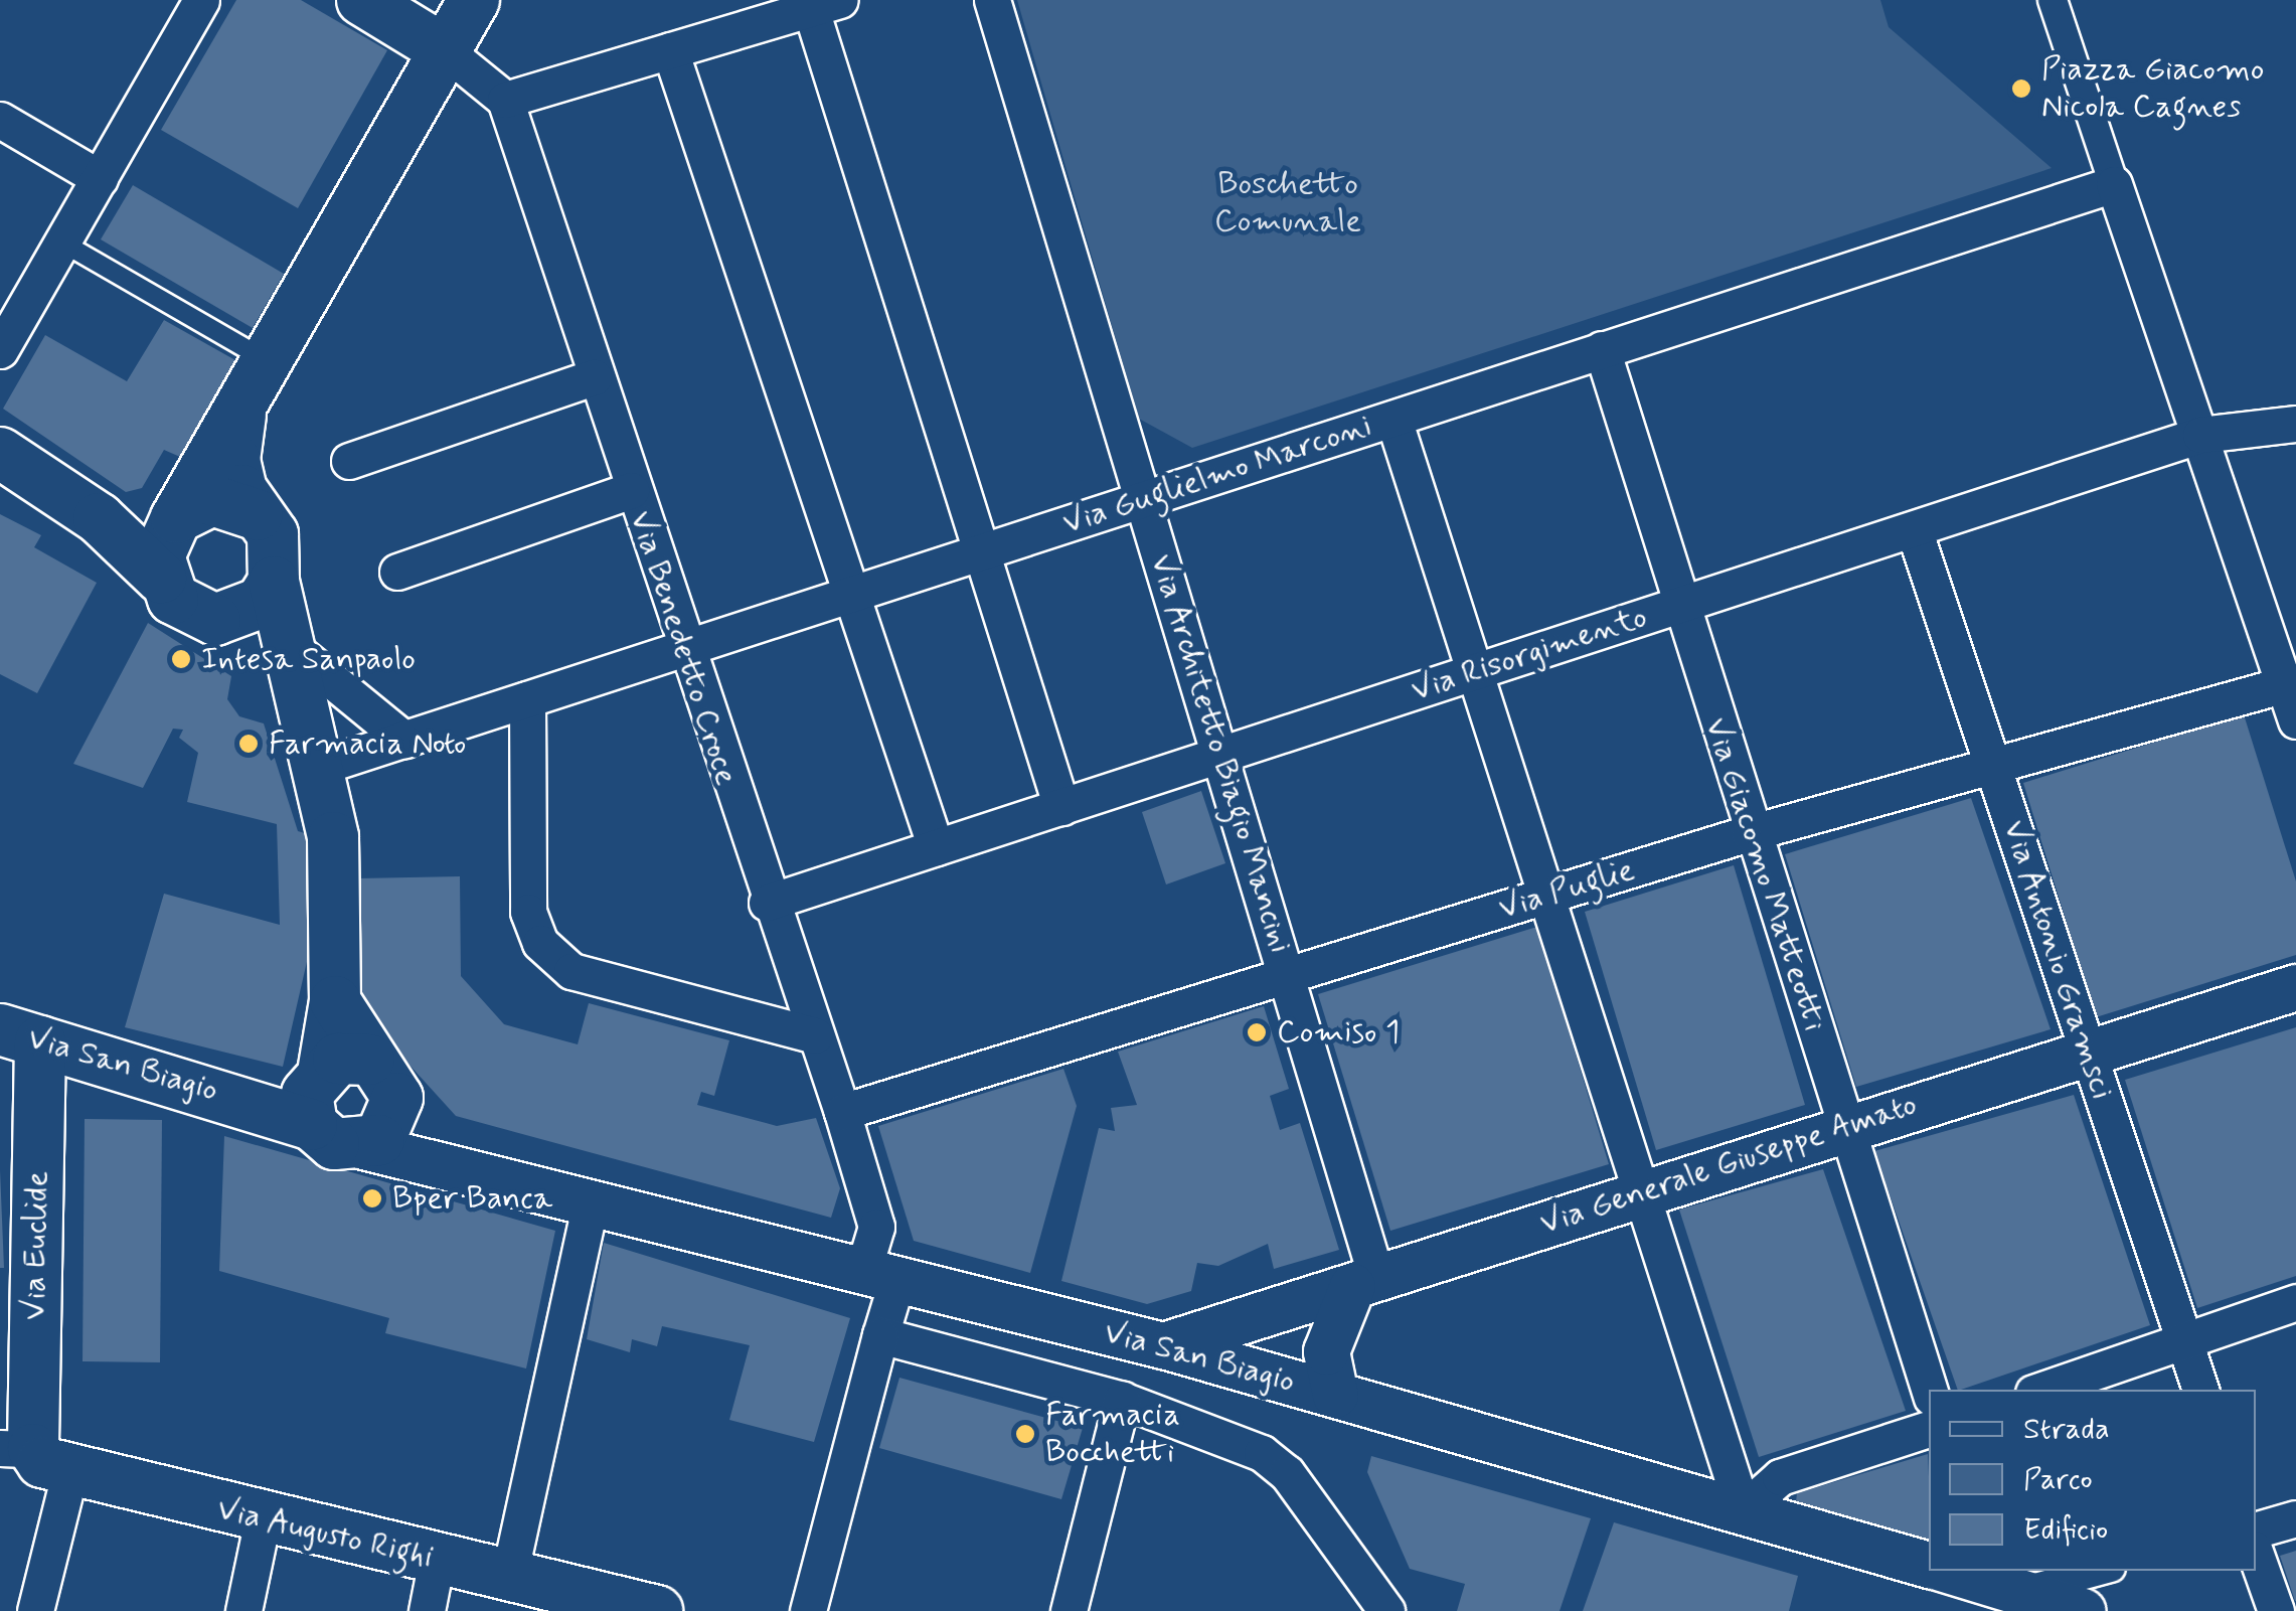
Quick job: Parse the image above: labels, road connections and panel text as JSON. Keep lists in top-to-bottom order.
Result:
{
  "streets": {
    "main road": ["Via San Biagio", "Via Euclide", "Via Augusto Righi"],
    "street": [
      "Via Guglielmo Marconi",
      "Via Benedetto Croce",
      "Via Risorgimento",
      "Via Architetto Biagio Mancini",
      "Via Giacomo Matteotti",
      "Via Puglie",
      "Via Antonio Gramsci",
      "Via Generale Giuseppe Amato"
    ]
  },
  "crossings": [
    ["Via Guglielmo Marconi", "Via Benedetto Croce"],
    ["Via Guglielmo Marconi", "Via Architetto Biagio Mancini"],
    ["Via Guglielmo Marconi", "Via Giacomo Matteotti"],
    ["Via Benedetto Croce", "Via Risorgimento"],
    ["Via Benedetto Croce", "Via Puglie"],
    ["Via Benedetto Croce", "Via San Biagio"],
    ["Via Risorgimento", "Via Architetto Biagio Mancini"],
    ["Via Risorgimento", "Via Giacomo Matteotti"],
    ["Via Risorgimento", "Via Antonio Gramsci"],
    ["Via Architetto Biagio Mancini", "Via Puglie"],
    ["Via Architetto Biagio Mancini", "Via Generale Giuseppe Amato"],
    ["Via Giacomo Matteotti", "Via Puglie"],
    ["Via Giacomo Matteotti", "Via Generale Giuseppe Amato"],
    ["Via Puglie", "Via Antonio Gramsci"],
    ["Via Antonio Gramsci", "Via Generale Giuseppe Amato"],
    ["Via San Biagio", "Via Generale Giuseppe Amato"],
    ["Via San Biagio", "Via Euclide"],
    ["Via Euclide", "Via Augusto Righi"]
  ],
  "parks": ["Boschetto Comunale"],
  "places": [
    "Piazza Giacomo Nicola Cagnes",
    "Intesa Sanpaolo",
    "Farmacia Noto",
    "Comiso 1",
    "Bper Banca",
    "Farmacia Bocchetti"
  ],
  "legend": ["Strada", "Parco", "Edificio"]
}
